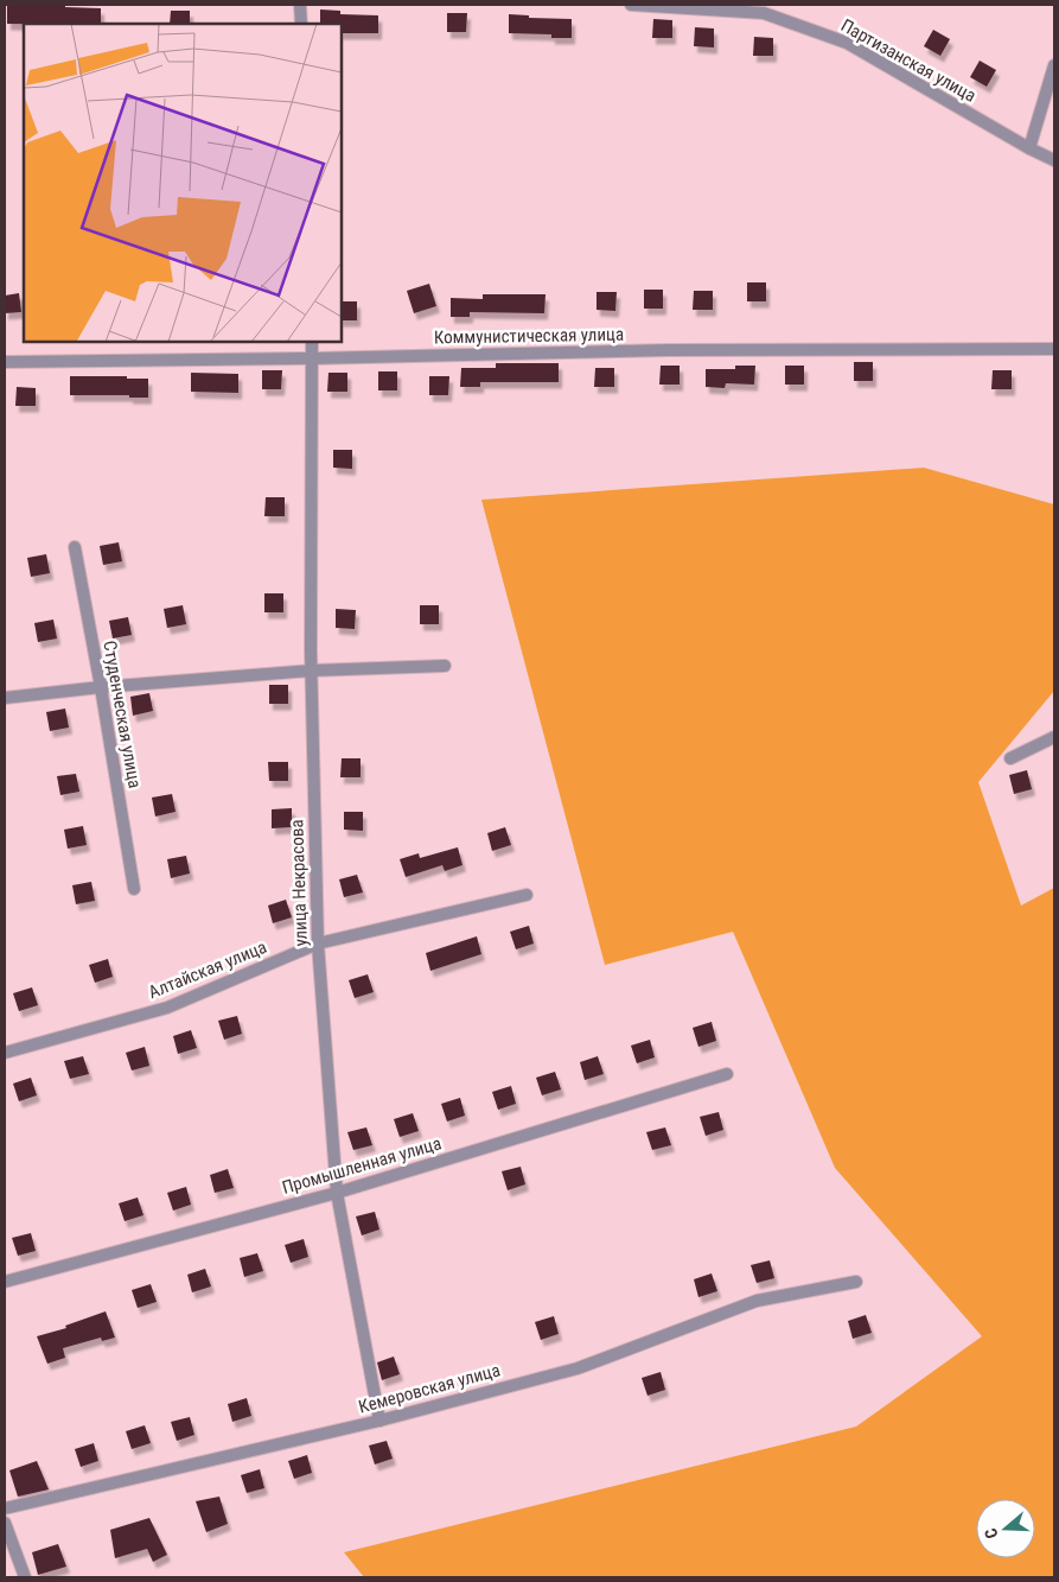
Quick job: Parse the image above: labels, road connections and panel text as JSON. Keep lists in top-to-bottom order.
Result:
{
  "streets": {
    "street": [
      "Партизанская улица",
      "Коммунистическая улица",
      "Студенческая улица",
      "улица Некрасова",
      "Алтайская улица",
      "Промышленная улица",
      "Кемеровская улица"
    ]
  },
  "crossings": [
    ["Коммунистическая улица", "улица Некрасова"],
    ["улица Некрасова", "Алтайская улица"],
    ["улица Некрасова", "Промышленная улица"],
    ["улица Некрасова", "Кемеровская улица"]
  ],
  "north": "left"
}
